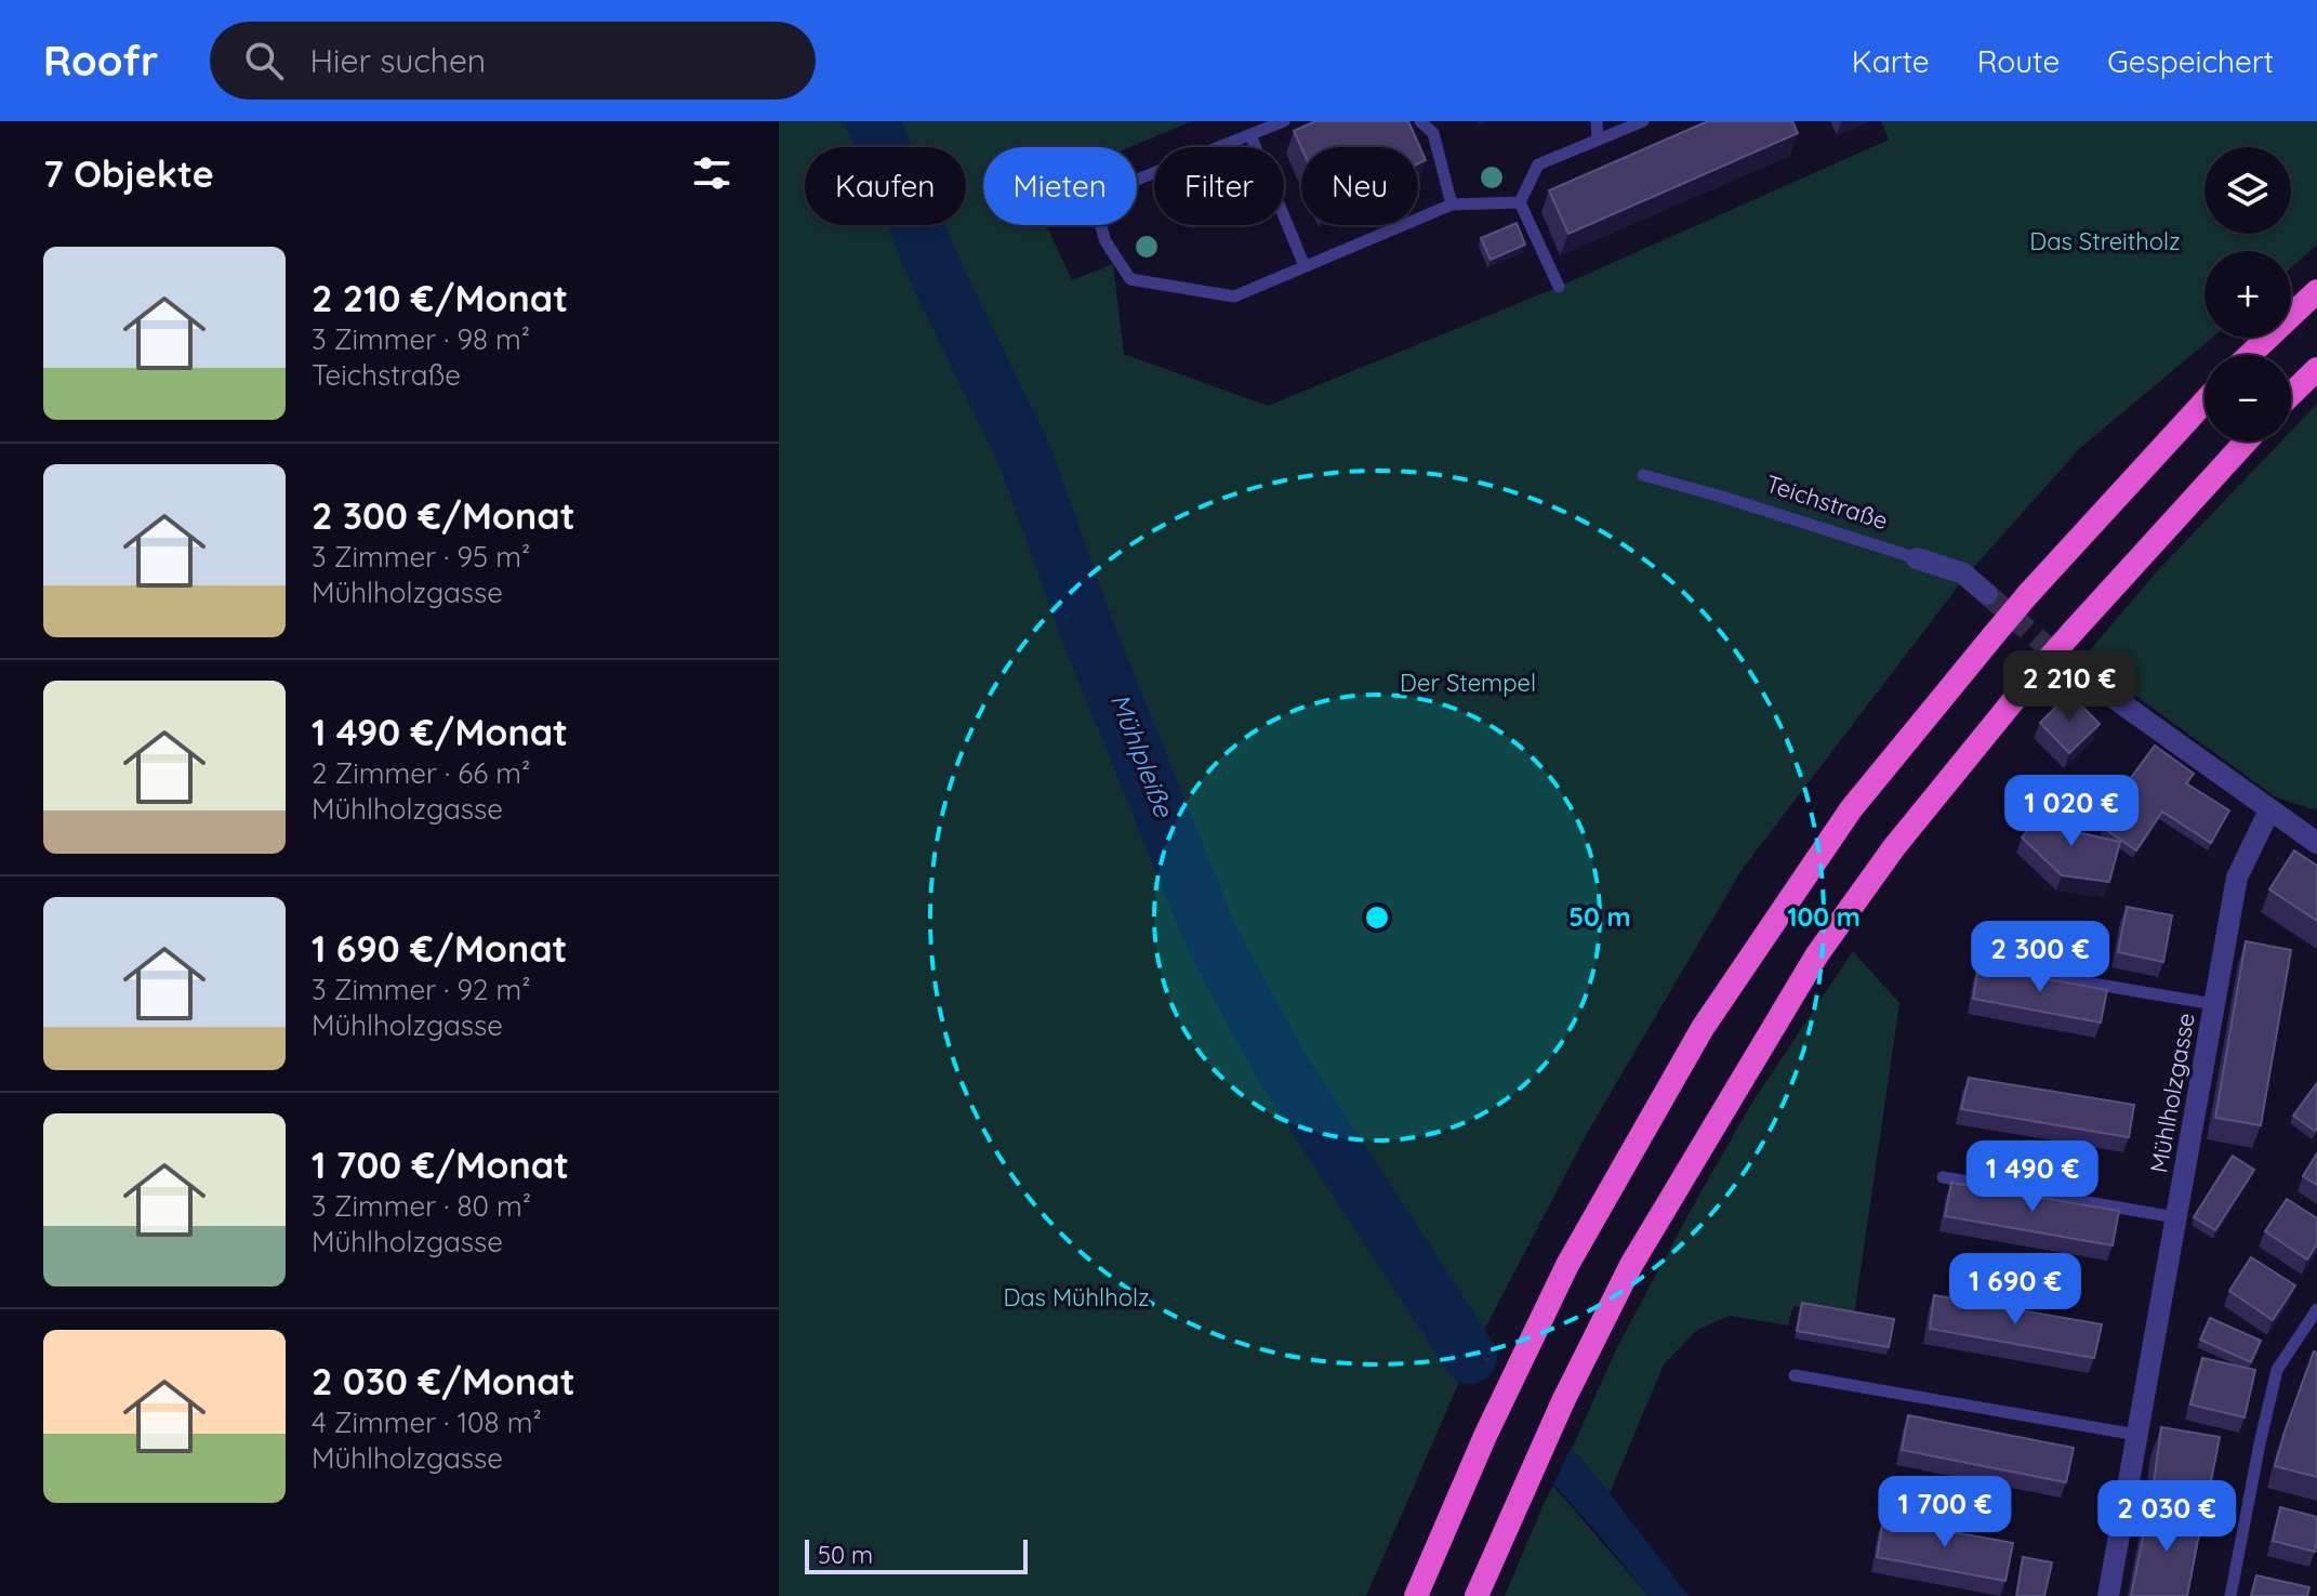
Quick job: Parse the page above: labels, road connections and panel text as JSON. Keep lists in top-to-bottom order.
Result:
{
  "streets": {
    "street": ["Teichstraße", "Mühlholzgasse"]
  },
  "water": ["Mühlpleiße"],
  "parks": ["Das Streitholz", "Der Stempel", "Das Mühlholz"],
  "scale_bar": "50 m",
  "page": {
    "header": "Roofr",
    "search": "Hier suchen",
    "nav": ["Karte", "Route", "Gespeichert"],
    "heading": "7 Objekte",
    "map_buttons": ["+", "−"],
    "chip": [
      "Kaufen",
      "Mieten",
      "Filter",
      "Neu"
    ],
    "list": [
      {
        "name": "2 210 €/Monat",
        "note": "3 Zimmer · 98 m² · Teichstraße"
      },
      {
        "name": "2 300 €/Monat",
        "note": "3 Zimmer · 95 m² · Mühlholzgasse"
      },
      {
        "name": "1 490 €/Monat",
        "note": "2 Zimmer · 66 m² · Mühlholzgasse"
      },
      {
        "name": "1 690 €/Monat",
        "note": "3 Zimmer · 92 m² · Mühlholzgasse"
      },
      {
        "name": "1 700 €/Monat",
        "note": "3 Zimmer · 80 m² · Mühlholzgasse"
      },
      {
        "name": "2 030 €/Monat",
        "note": "4 Zimmer · 108 m² · Mühlholzgasse"
      }
    ],
    "price": [
      "2 210 €",
      "1 020 €",
      "2 300 €",
      "1 490 €",
      "1 690 €",
      "1 700 €",
      "2 030 €"
    ],
    "scale": "50 m"
  },
  "rings": ["50 m", "100 m"]
}
